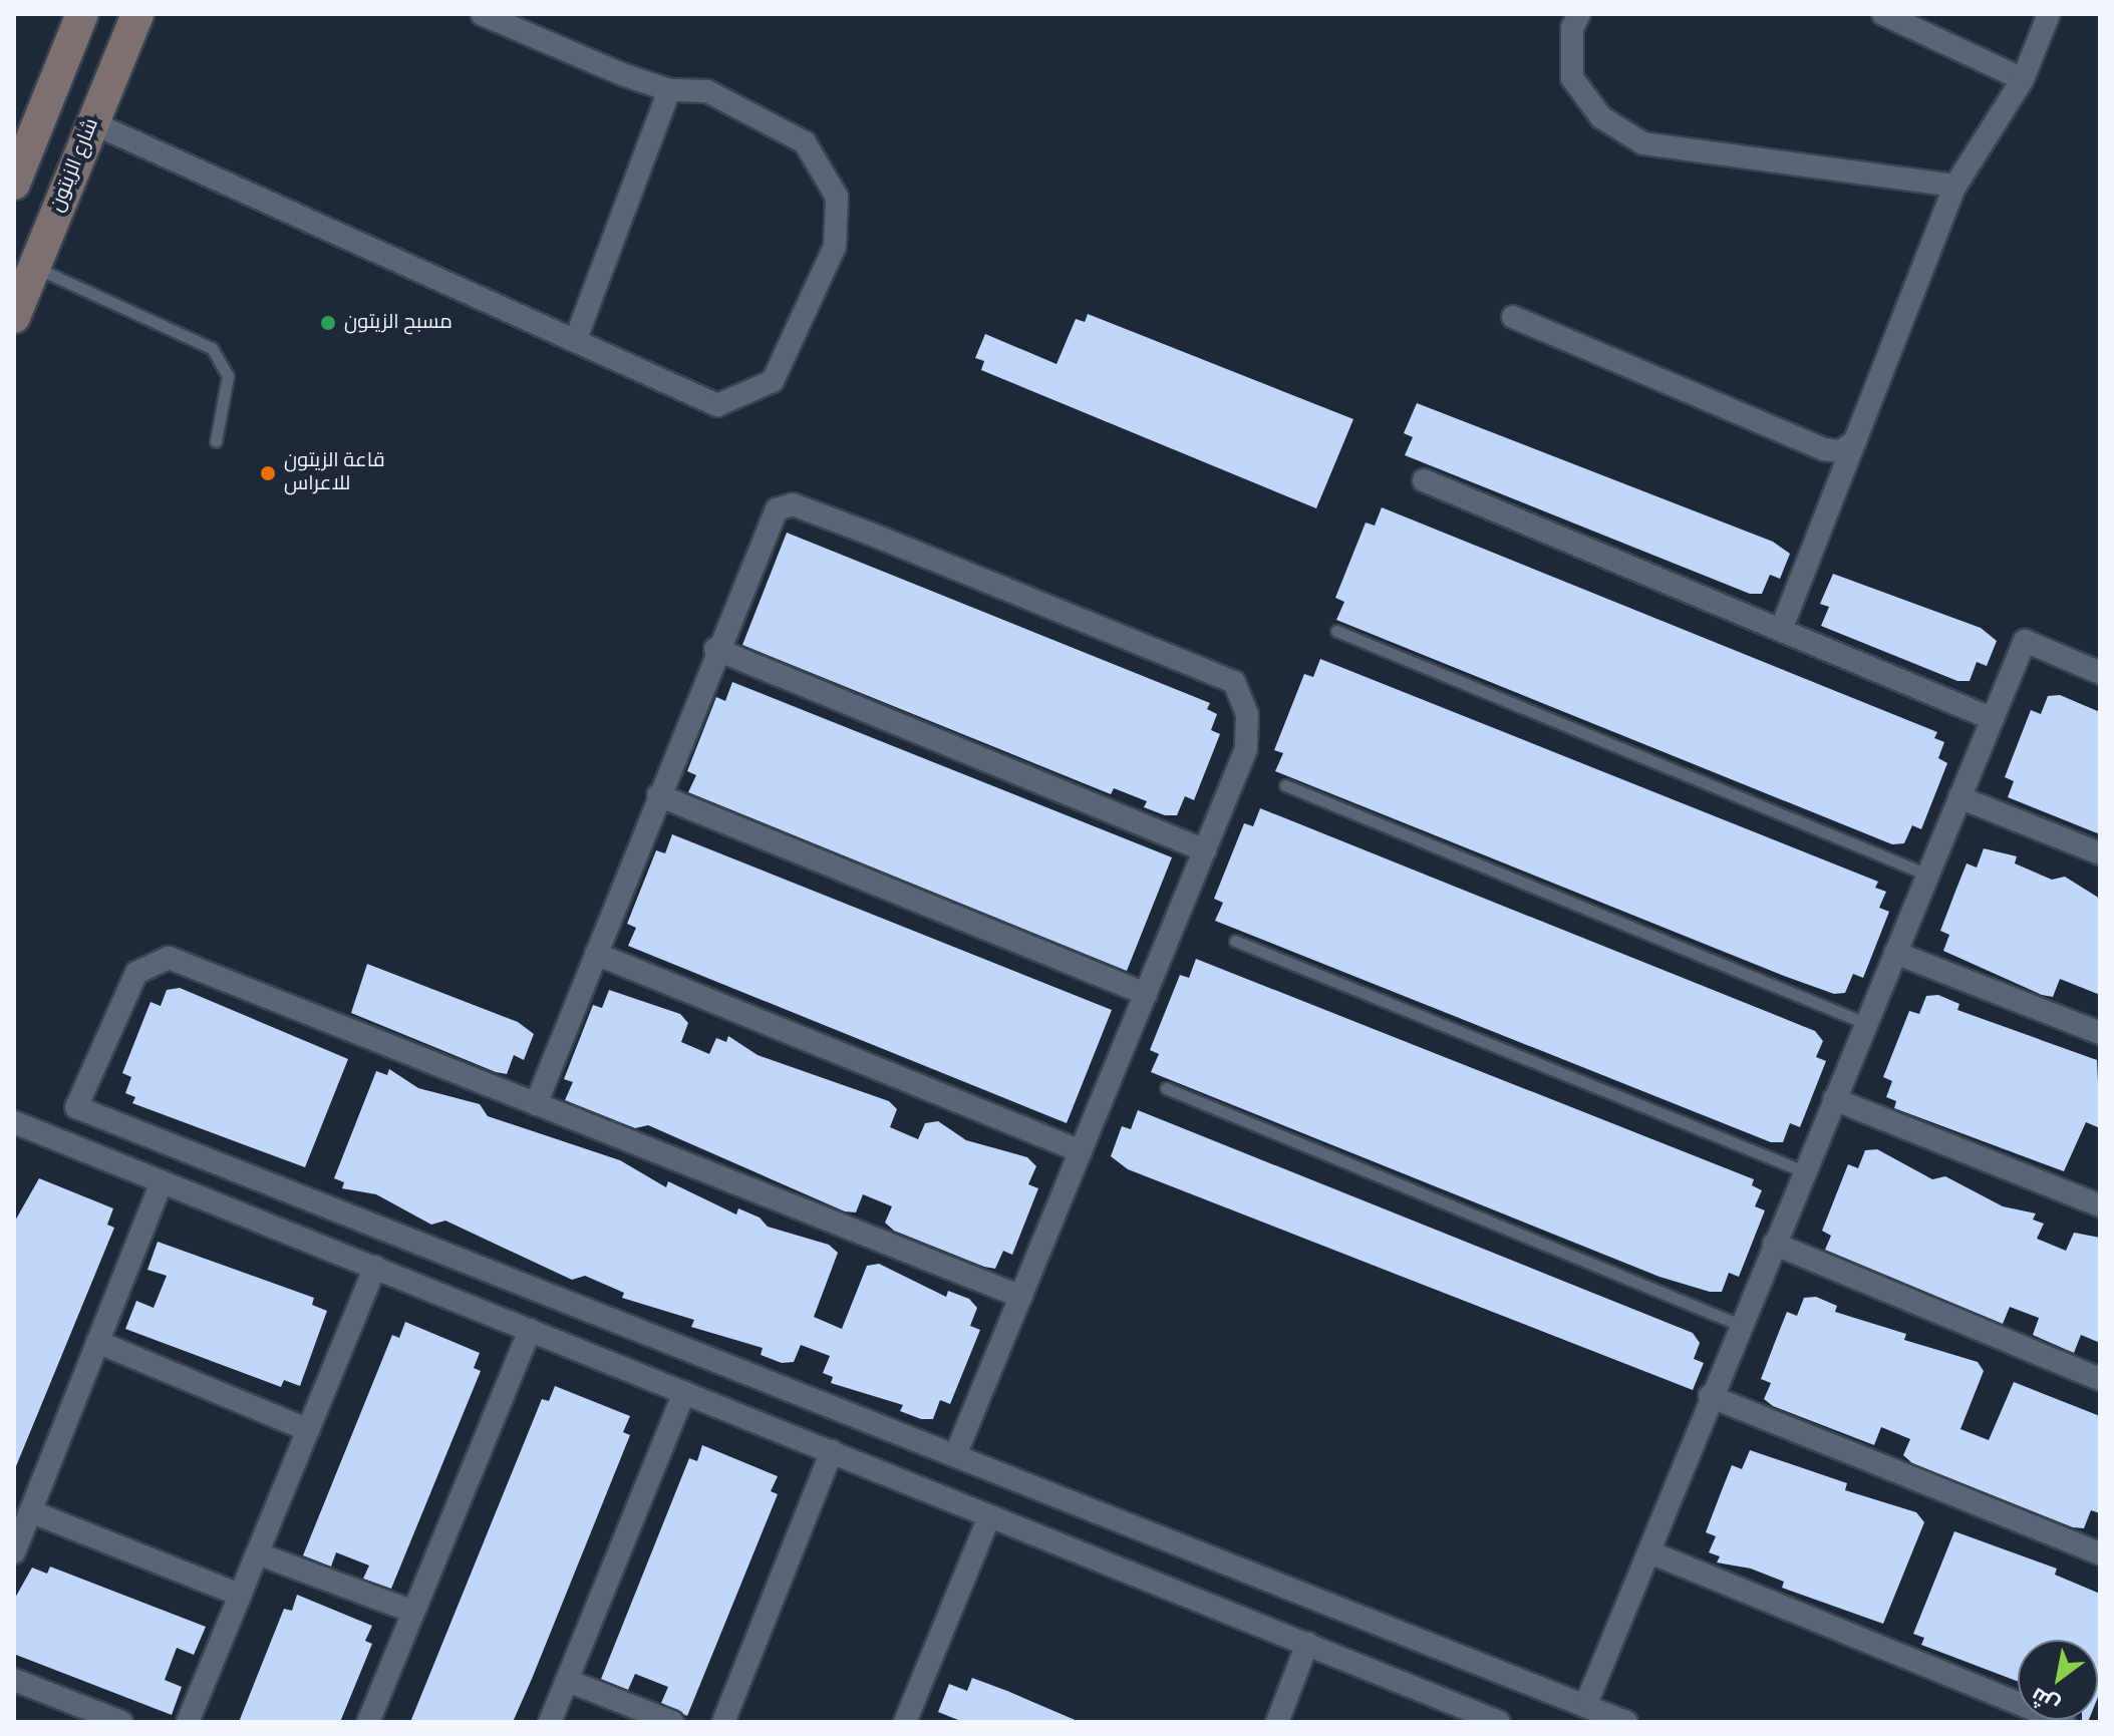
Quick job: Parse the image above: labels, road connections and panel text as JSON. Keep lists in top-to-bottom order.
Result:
{
  "streets": {
    "main road": ["شارع الزيتون"]
  },
  "places": ["مسبح الزيتون", "قاعة الزيتون للاعراس"],
  "north": "bottom left"
}
